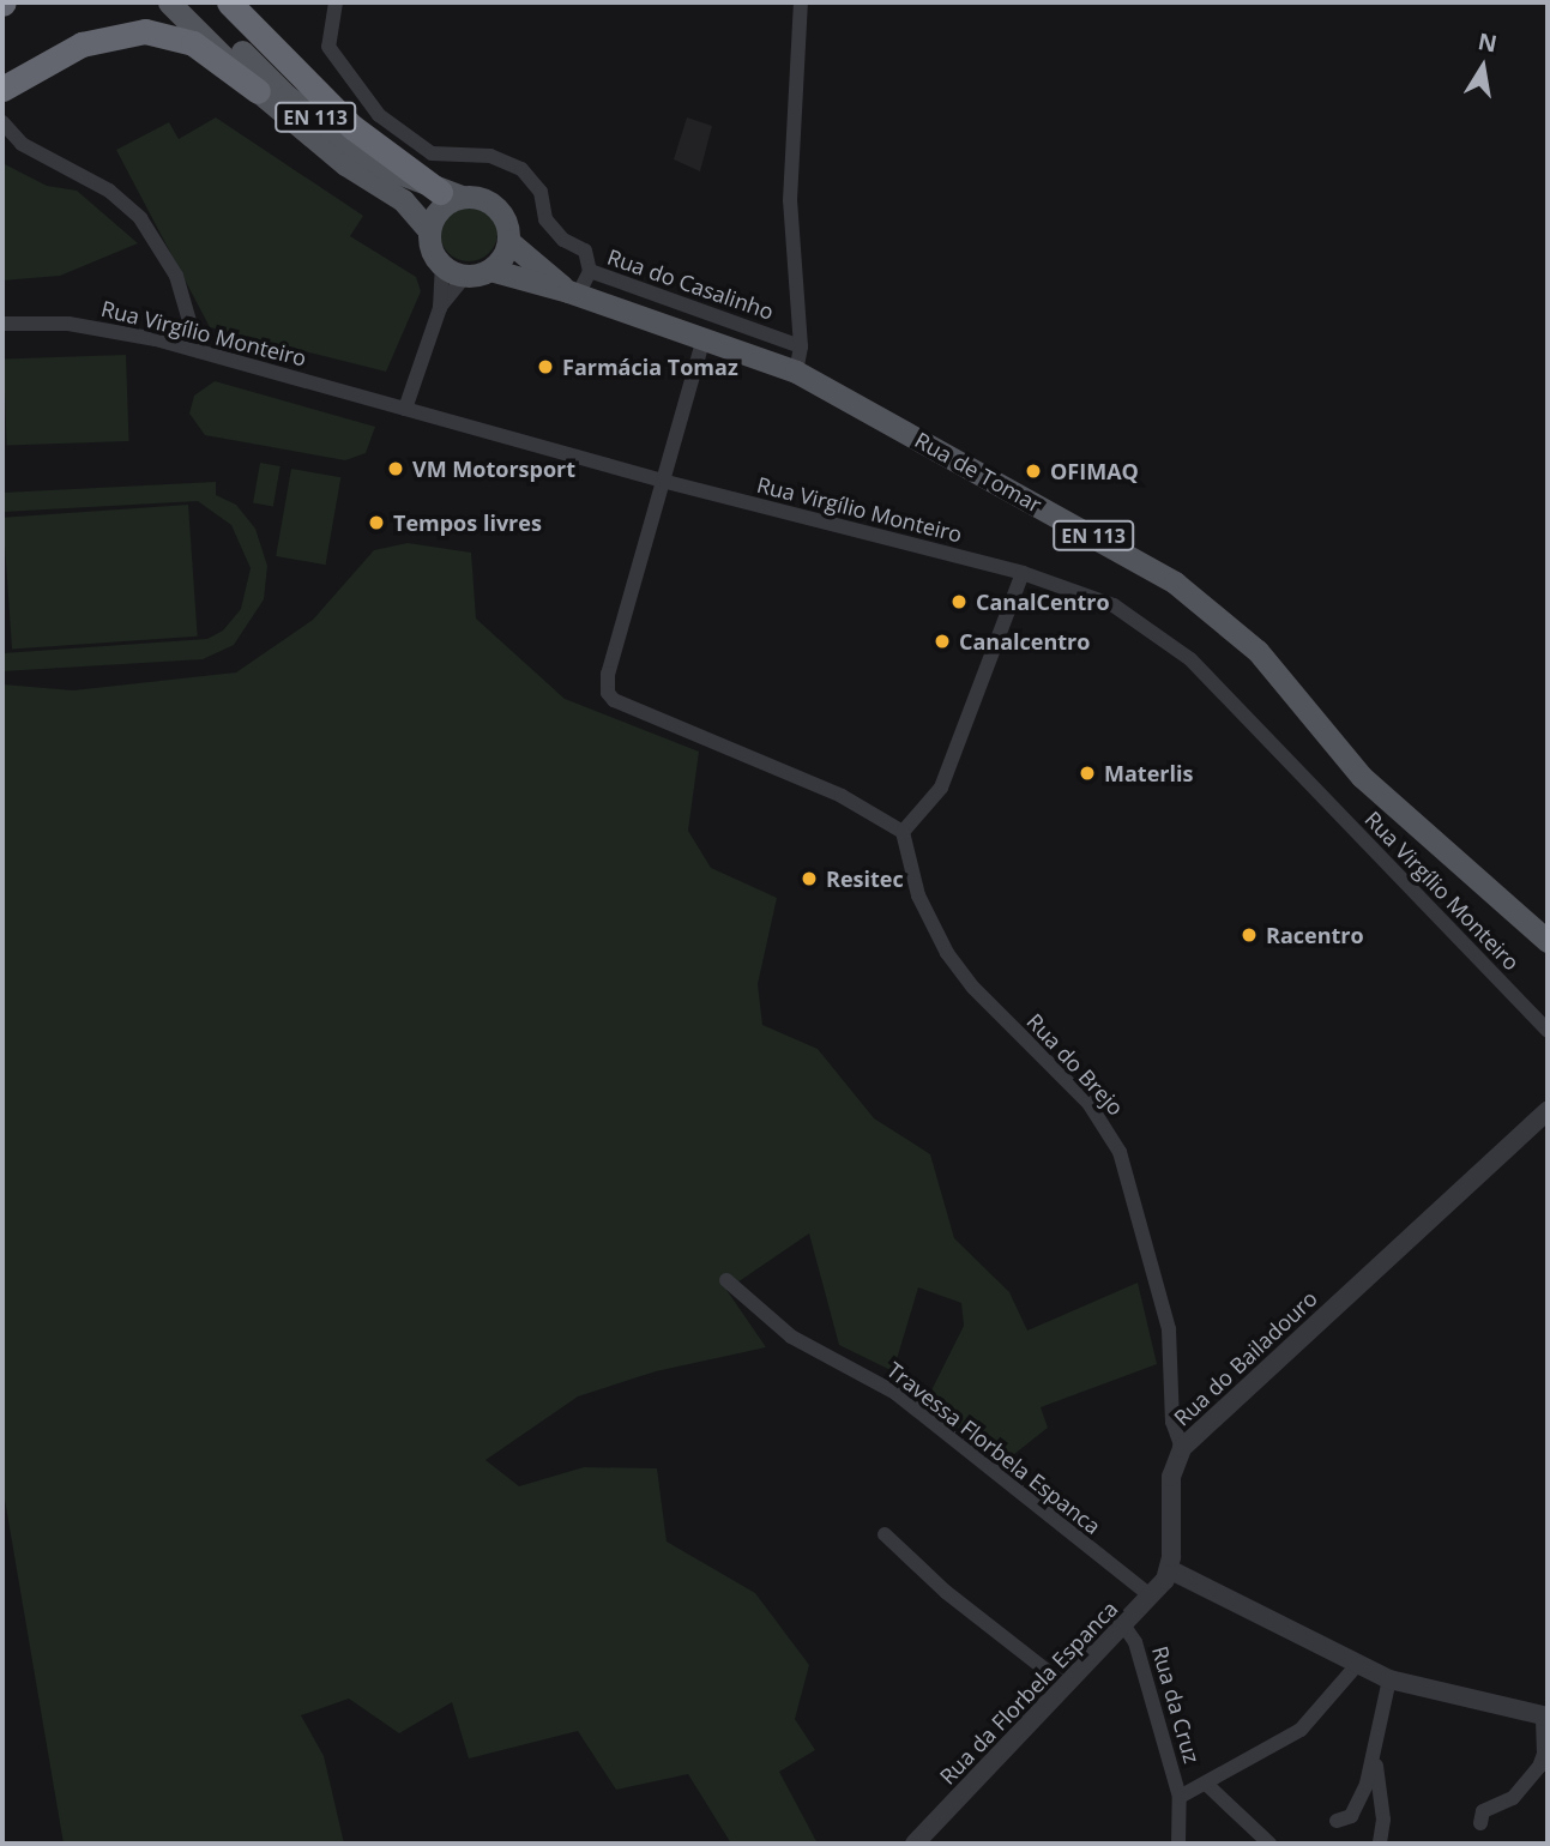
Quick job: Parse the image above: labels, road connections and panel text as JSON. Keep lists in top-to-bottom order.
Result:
{
  "streets": {
    "main road": ["EN 113", "Rua de Tomar"],
    "street": [
      "Rua do Casalinho",
      "Rua Virgílio Monteiro",
      "Rua do Brejo",
      "Rua do Bailadouro",
      "Travessa Florbela Espanca",
      "Rua da Florbela Espanca",
      "Rua da Cruz"
    ]
  },
  "crossings": [
    ["EN 113", "Rua de Tomar"],
    ["Rua do Casalinho", "Rua de Tomar"],
    ["Rua do Brejo", "Rua do Bailadouro"],
    ["Rua do Bailadouro", "Rua da Florbela Espanca"],
    ["Travessa Florbela Espanca", "Rua da Florbela Espanca"],
    ["Rua da Florbela Espanca", "Rua da Cruz"]
  ],
  "places": [
    "Farmácia Tomaz",
    "VM Motorsport",
    "OFIMAQ",
    "Tempos livres",
    "CanalCentro",
    "Canalcentro",
    "Materlis",
    "Resitec",
    "Racentro"
  ],
  "north": "top"
}
